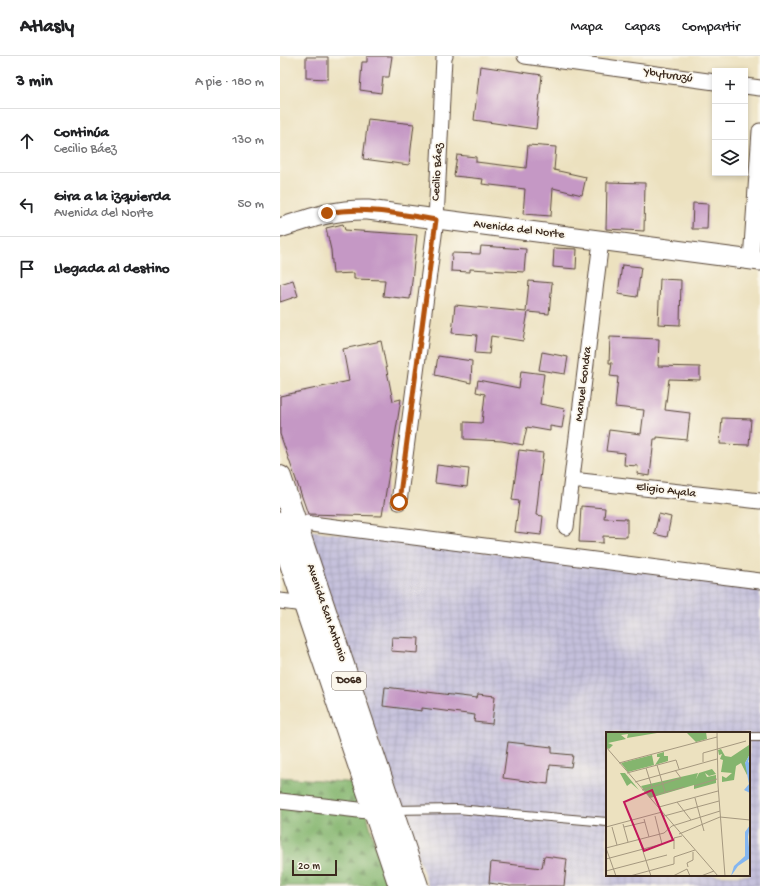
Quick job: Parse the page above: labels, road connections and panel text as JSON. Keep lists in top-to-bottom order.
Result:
{
  "streets": {
    "main road": ["Avenida San Antonio", "D068"],
    "street": [
      "Ybyturuzú",
      "Cecilio Báez",
      "Avenida del Norte",
      "Manuel Gondra",
      "Eligio Ayala"
    ]
  },
  "crossings": [
    ["Cecilio Báez", "Avenida del Norte"],
    ["Avenida del Norte", "Manuel Gondra"],
    ["Manuel Gondra", "Eligio Ayala"]
  ],
  "scale_bar": "20 m",
  "page": {
    "header": "Atlasly",
    "nav": ["Mapa", "Capas", "Compartir"],
    "heading": ["3 min", "A pie · 180 m"],
    "map_buttons": ["+", "−"],
    "list": [
      ["Continúa", "Cecilio Báez", "130 m"],
      ["Gira a la izquierda", "Avenida del Norte", "50 m"],
      "Llegada al destino"
    ],
    "scale": "20 m"
  }
}
